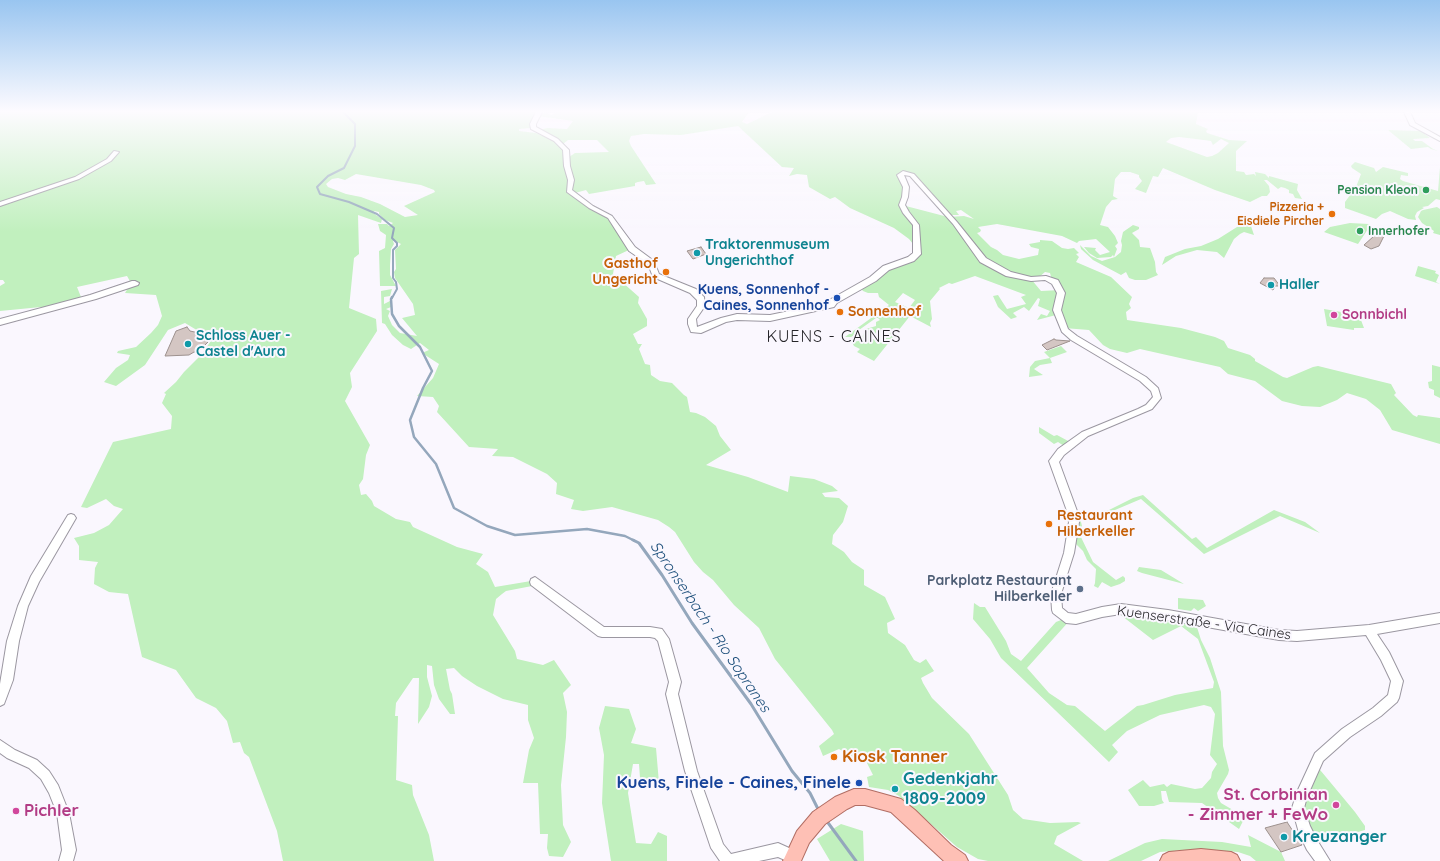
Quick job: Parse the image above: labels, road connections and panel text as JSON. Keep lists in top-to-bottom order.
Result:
{
  "streets": {
    "street": ["Kuenserstraße - Via Caines"]
  },
  "districts": ["KUENS - CAINES"],
  "water": ["Spronserbach - Rio Sopranes"],
  "places": [
    "Pension Kleon",
    "Pizzeria + Eisdiele Pircher",
    "Innerhofer",
    "Traktorenmuseum Ungerichthof",
    "Gasthof Ungericht",
    "Haller",
    "Kuens, Sonnenhof - Caines, Sonnenhof",
    "Sonnenhof",
    "Sonnbichl",
    "Schloss Auer - Castel d'Aura",
    "Restaurant Hilberkeller",
    "Parkplatz Restaurant Hilberkeller",
    "Kiosk Tanner",
    "Kuens, Finele - Caines, Finele",
    "Gedenkjahr 1809-2009",
    "St. Corbinian - Zimmer + FeWo",
    "Pichler",
    "Kreuzanger"
  ]
}
